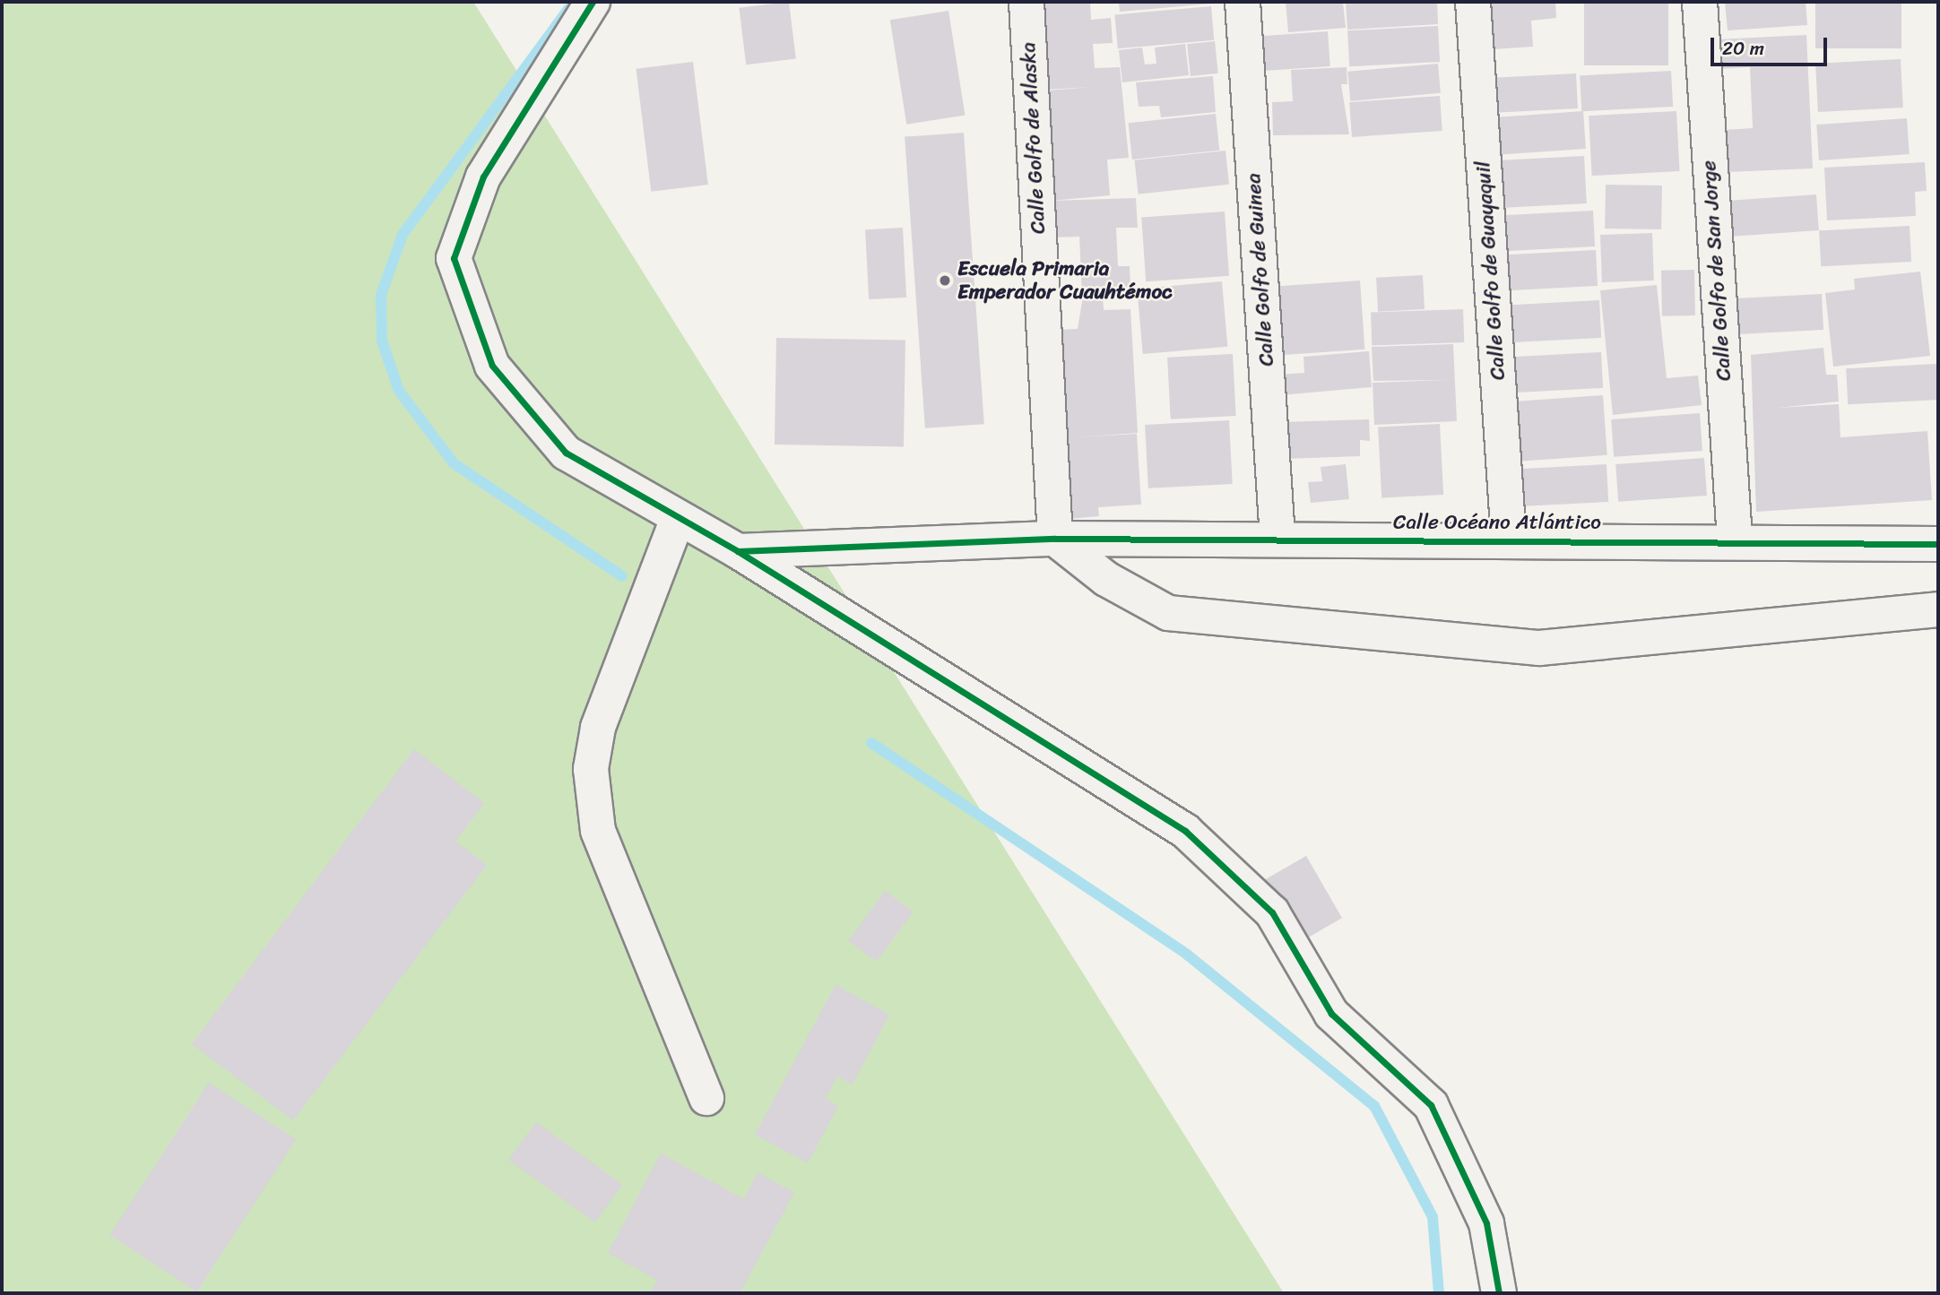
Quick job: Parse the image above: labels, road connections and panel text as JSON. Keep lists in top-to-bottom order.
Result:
{
  "streets": {
    "street": [
      "Calle Golfo de Alaska",
      "Calle Golfo de Guinea",
      "Calle Golfo de Guayaquil",
      "Calle Golfo de San Jorge",
      "Calle Océano Atlántico"
    ]
  },
  "crossings": [
    ["Calle Golfo de Alaska", "Calle Océano Atlántico"],
    ["Calle Golfo de Guinea", "Calle Océano Atlántico"],
    ["Calle Golfo de Guayaquil", "Calle Océano Atlántico"],
    ["Calle Golfo de San Jorge", "Calle Océano Atlántico"]
  ],
  "places": ["Escuela Primaria Emperador Cuauhtémoc"],
  "scale_bar": "20 m"
}
